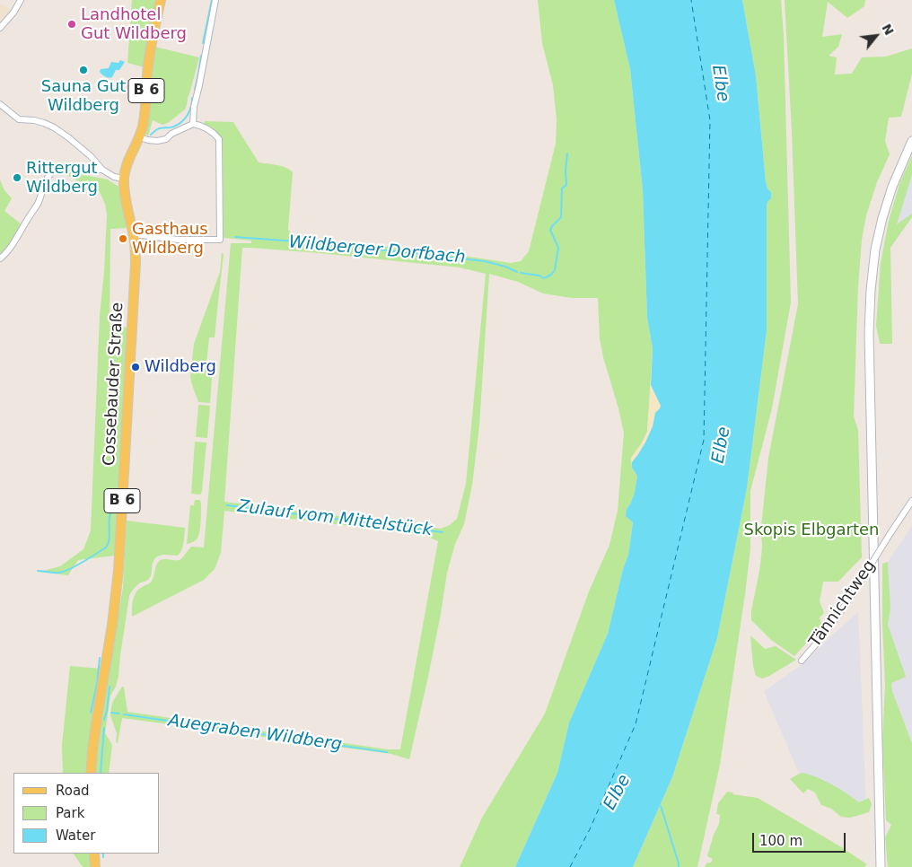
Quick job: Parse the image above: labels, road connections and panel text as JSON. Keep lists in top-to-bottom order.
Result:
{
  "streets": {
    "main road": ["B 6", "Cossebauder Straße"],
    "street": ["Tännichtweg"]
  },
  "water": [
    "Elbe",
    "Wildberger Dorfbach",
    "Zulauf vom Mittelstück",
    "Auegraben Wildberg"
  ],
  "parks": ["Skopis Elbgarten"],
  "places": [
    "Landhotel Gut Wildberg",
    "Sauna Gut Wildberg",
    "Rittergut Wildberg",
    "Gasthaus Wildberg",
    "Wildberg"
  ],
  "legend": ["Road", "Park", "Water"],
  "scale_bar": "100 m",
  "north": "top right"
}
